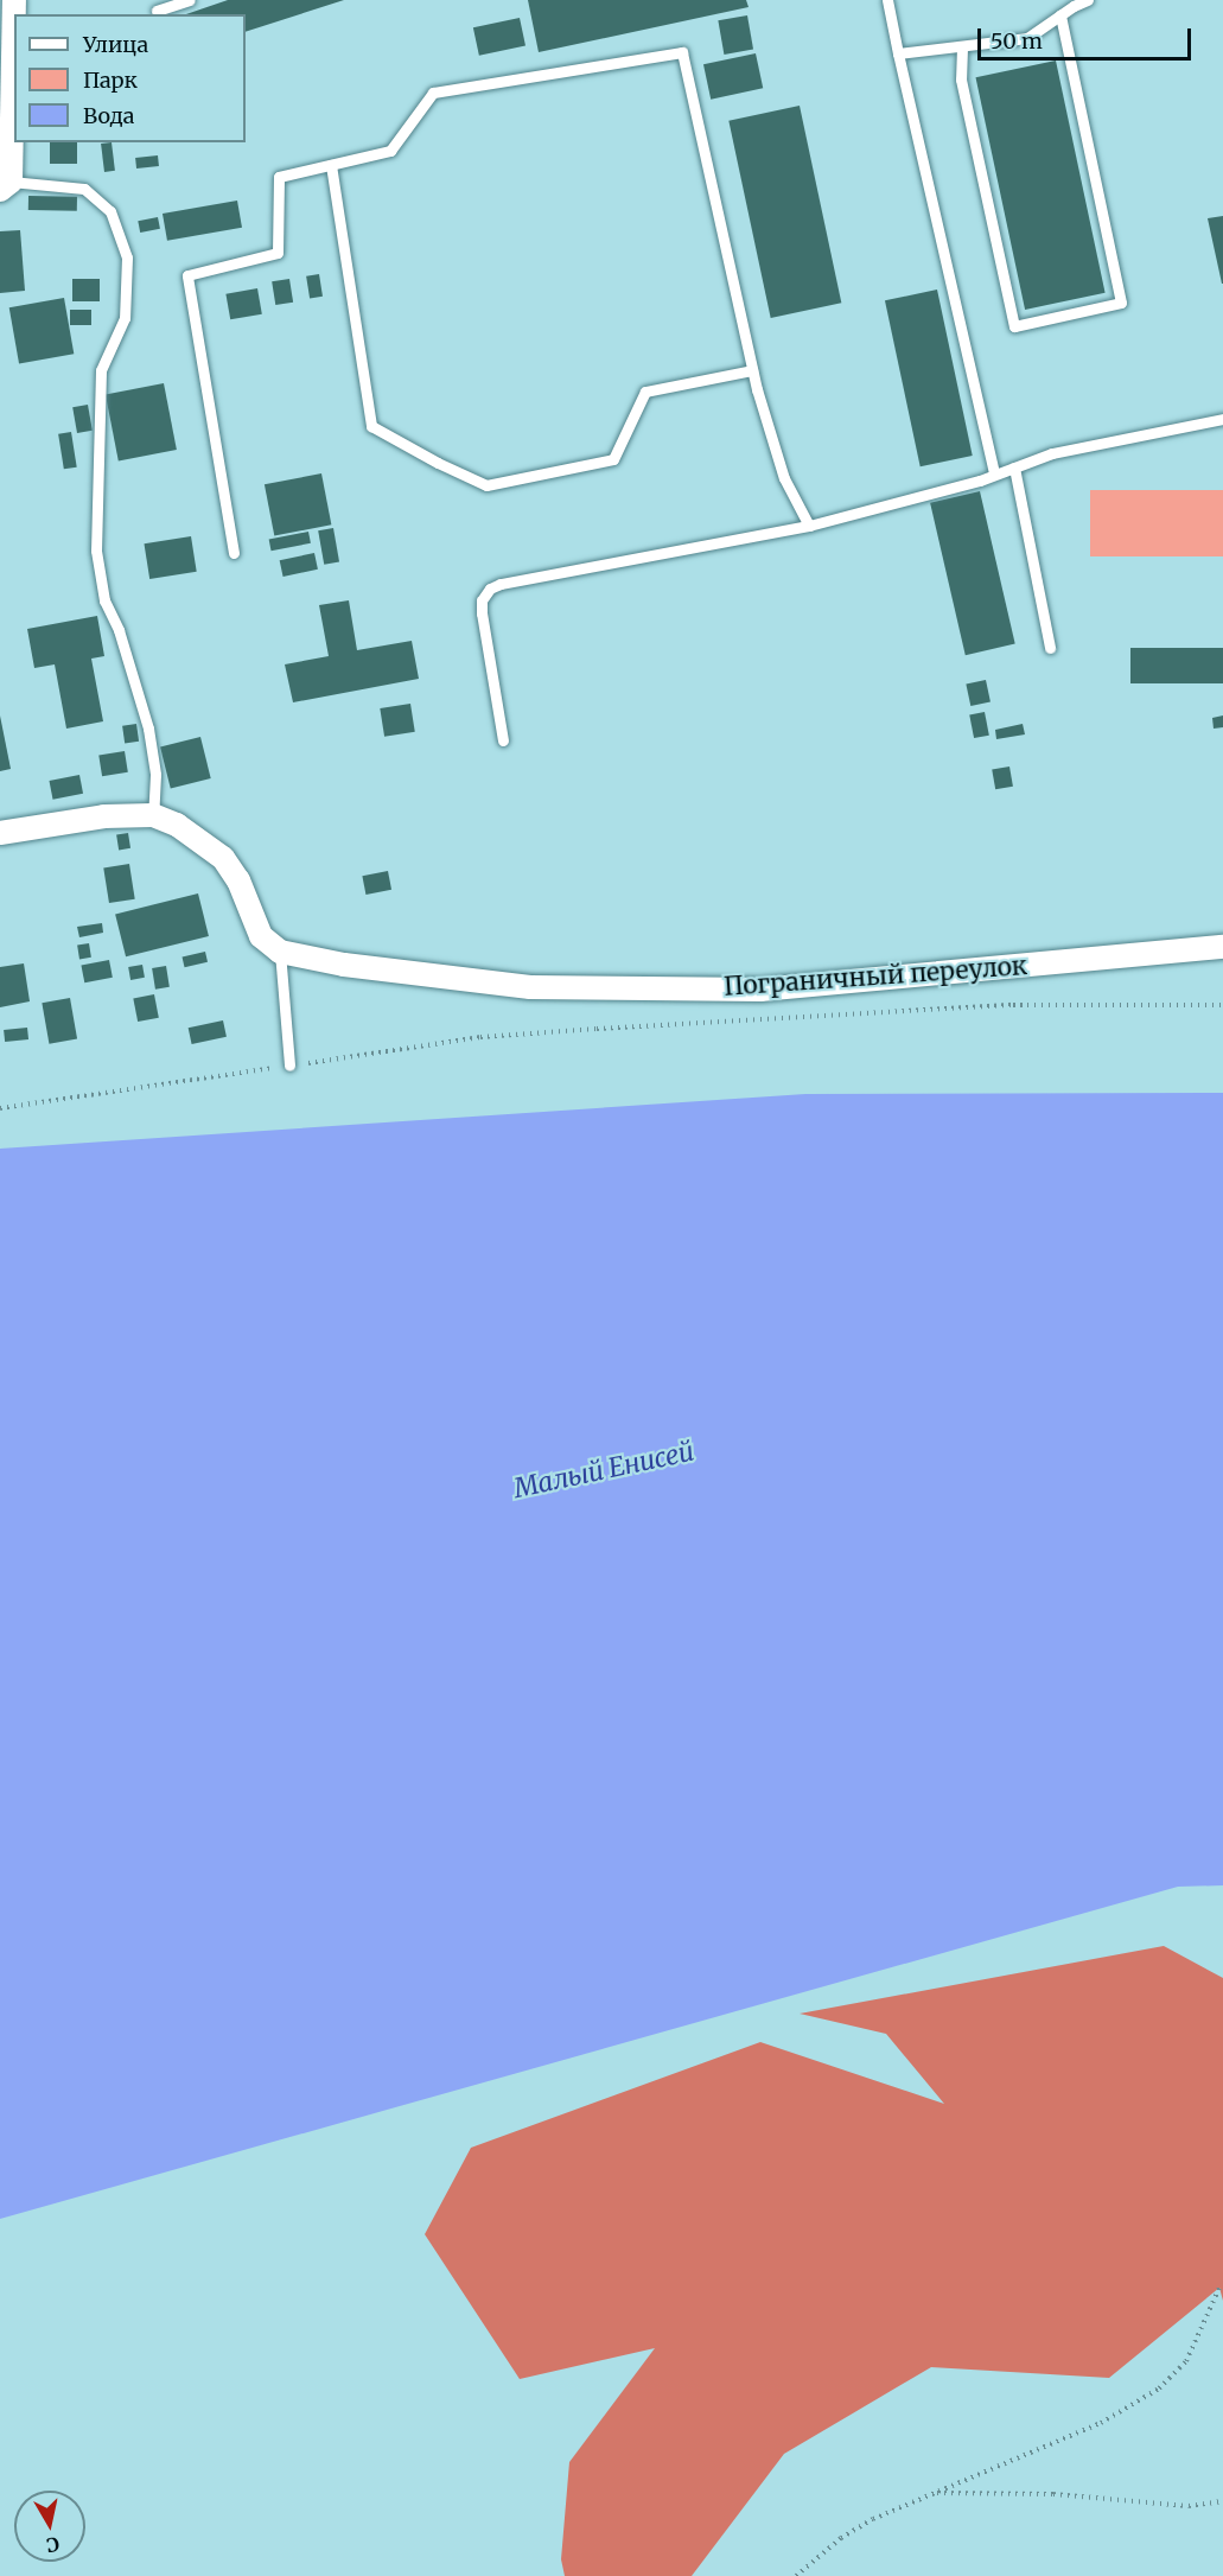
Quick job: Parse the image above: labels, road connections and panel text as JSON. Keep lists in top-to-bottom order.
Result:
{
  "streets": {
    "street": ["Пограничный переулок"]
  },
  "water": ["Малый Енисей"],
  "legend": ["Улица", "Парк", "Вода"],
  "scale_bar": "50 m",
  "north": "bottom"
}
